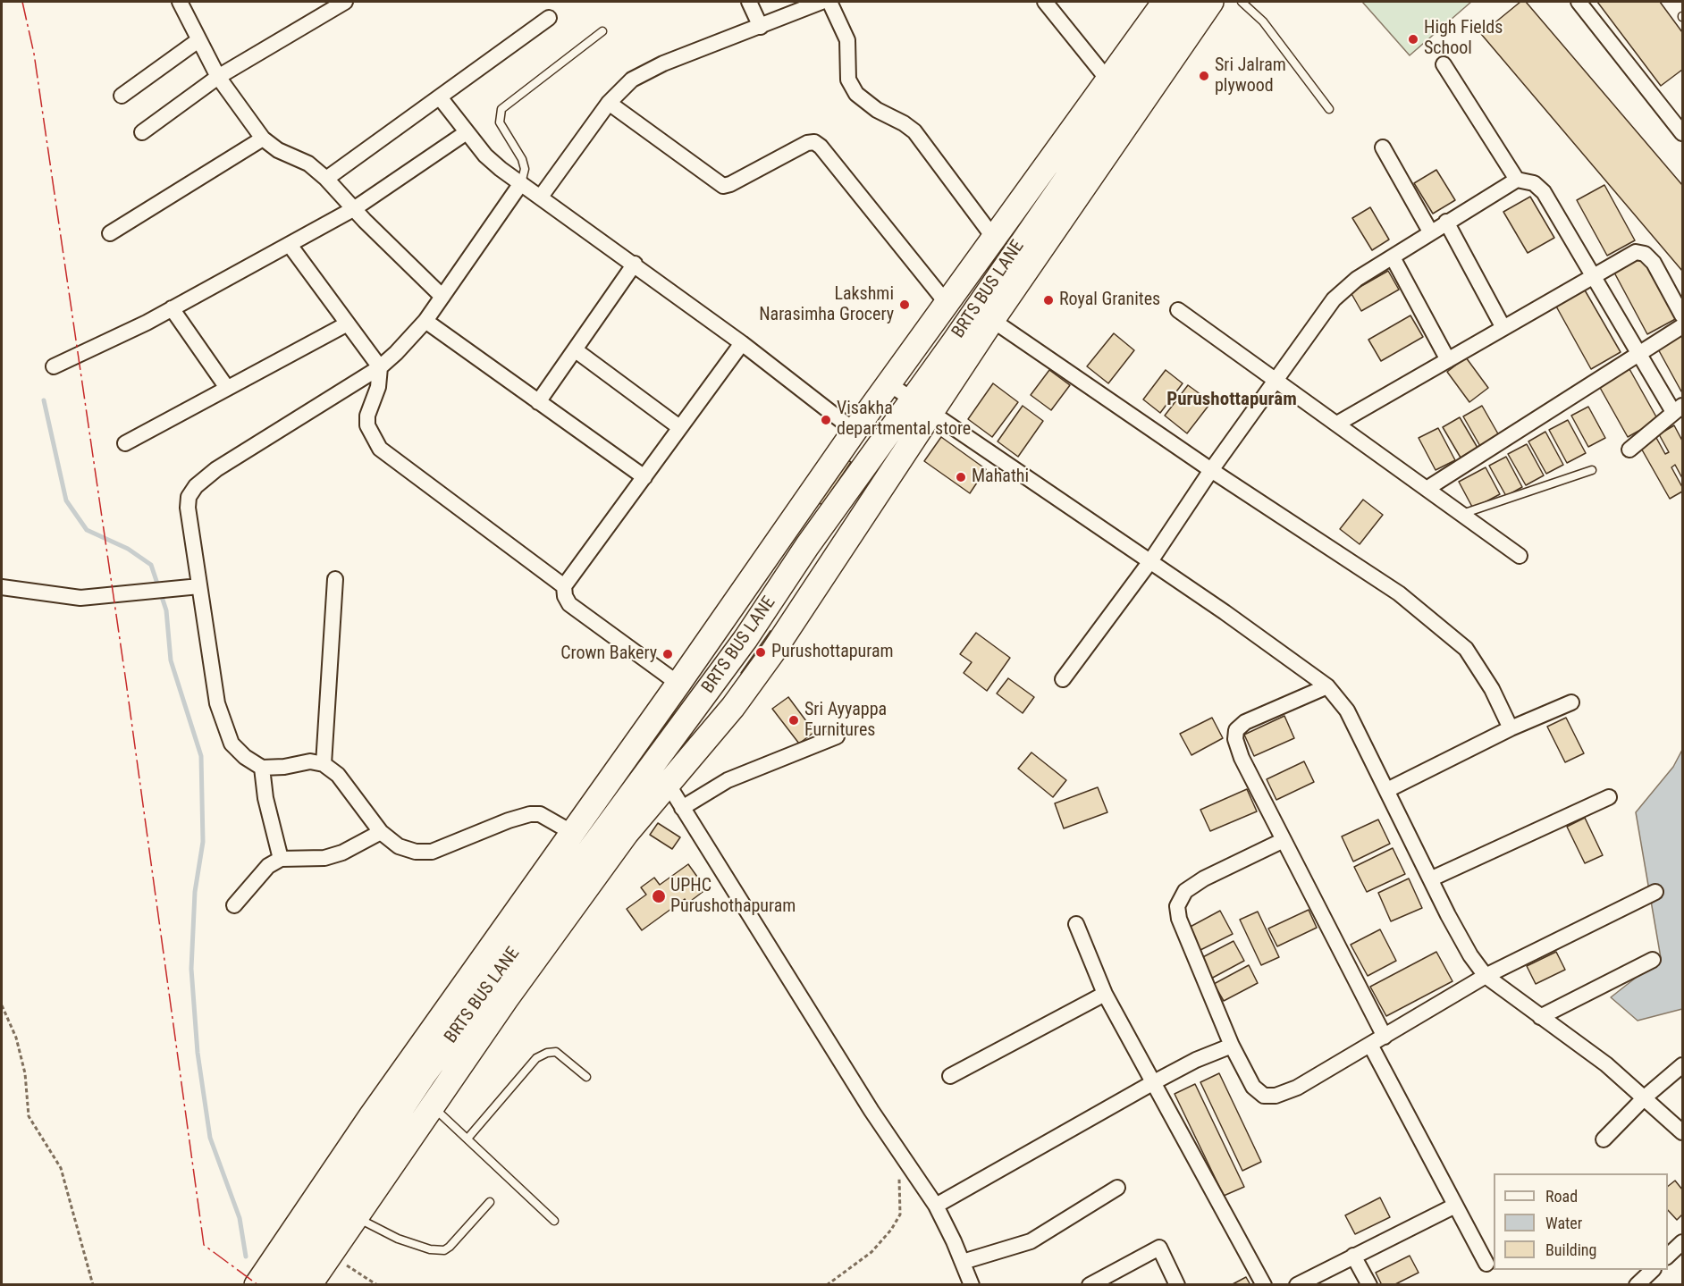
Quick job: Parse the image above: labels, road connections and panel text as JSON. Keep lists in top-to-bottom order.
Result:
{
  "streets": {
    "main road": ["BRTS BUS LANE"]
  },
  "districts": ["Purushottapuram"],
  "places": [
    "High Fields School",
    "Sri Jalram plywood",
    "Royal Granites",
    "Lakshmi Narasimha Grocery",
    "Visakha departmental store",
    "Mahathi",
    "Purushottapuram",
    "Crown Bakery",
    "Sri Ayyappa Furnitures",
    "UPHC Purushothapuram"
  ],
  "legend": ["Road", "Water", "Building"]
}
